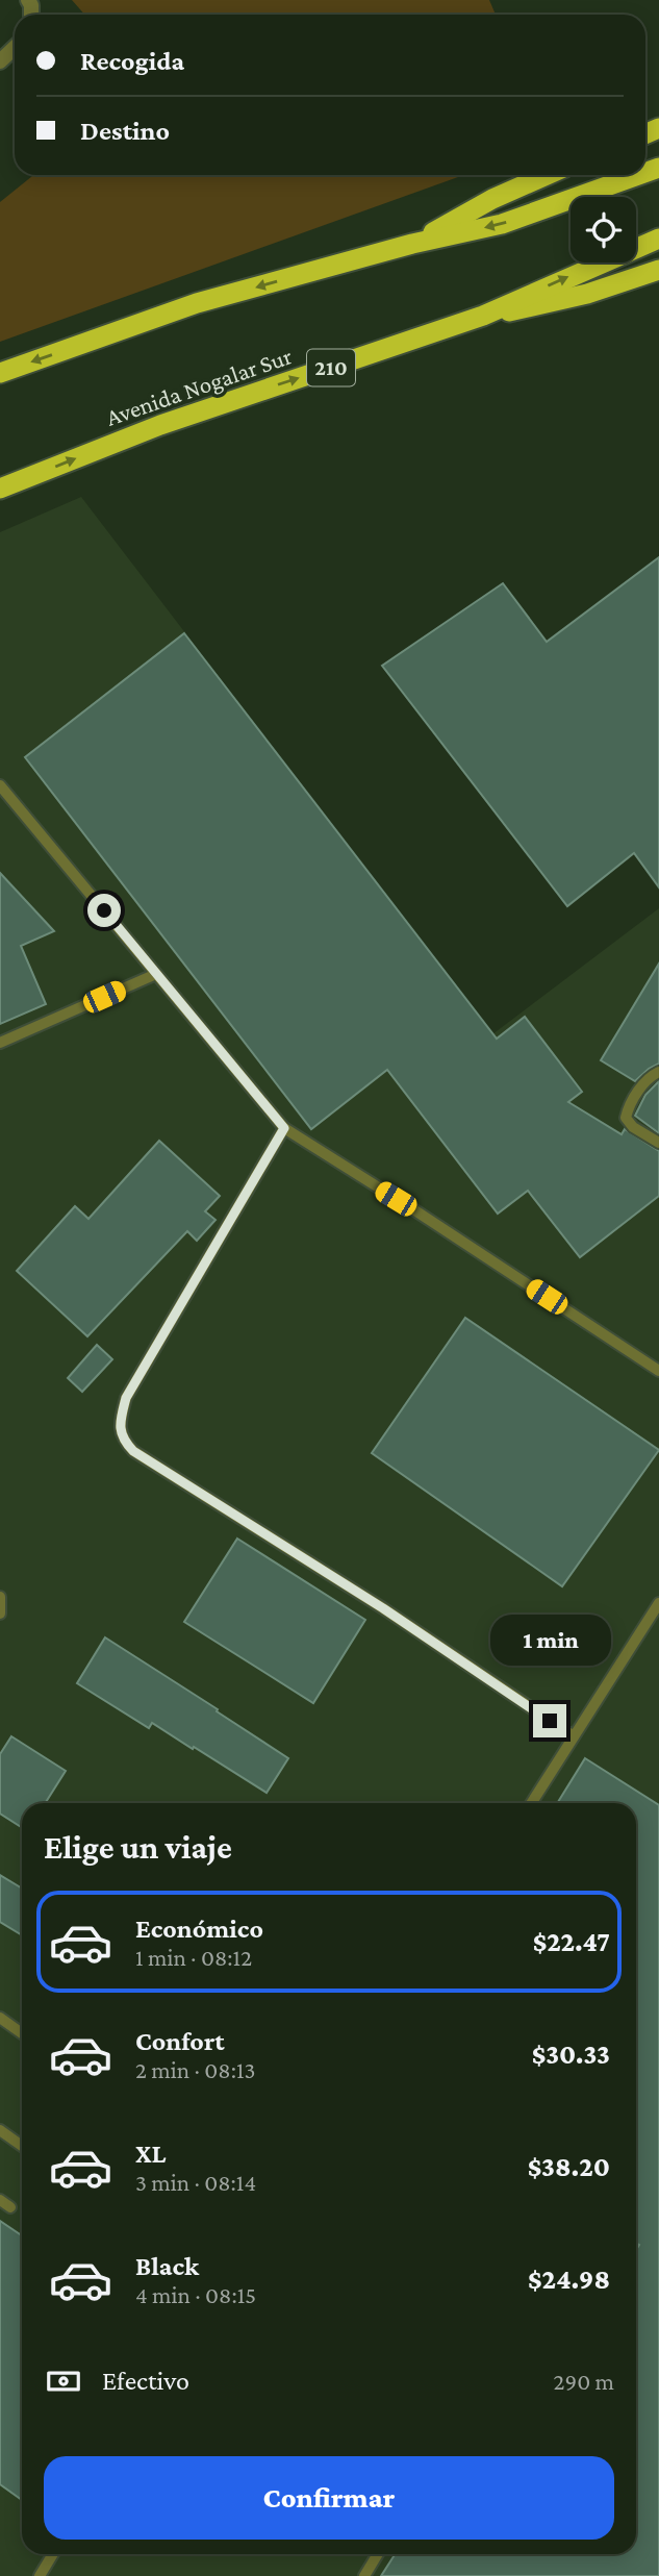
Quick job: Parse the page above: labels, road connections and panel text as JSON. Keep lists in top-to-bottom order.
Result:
{
  "streets": {
    "highway": ["210", "Avenida Nogalar Sur"]
  },
  "page": {
    "banner": ["Recogida", "Destino"],
    "bubble": "1 min",
    "heading": "Elige un viaje",
    "list": [
      {
        "name": "Económico",
        "note": "1 min · 08:12",
        "value": "$22.47"
      },
      {
        "name": "Confort",
        "note": "2 min · 08:13",
        "value": "$30.33"
      },
      {
        "name": "XL",
        "note": "3 min · 08:14",
        "value": "$38.20"
      },
      {
        "name": "Black",
        "note": "4 min · 08:15",
        "value": "$24.98"
      }
    ],
    "pay": ["Efectivo", "290 m"],
    "buttons": "Confirmar"
  }
}
